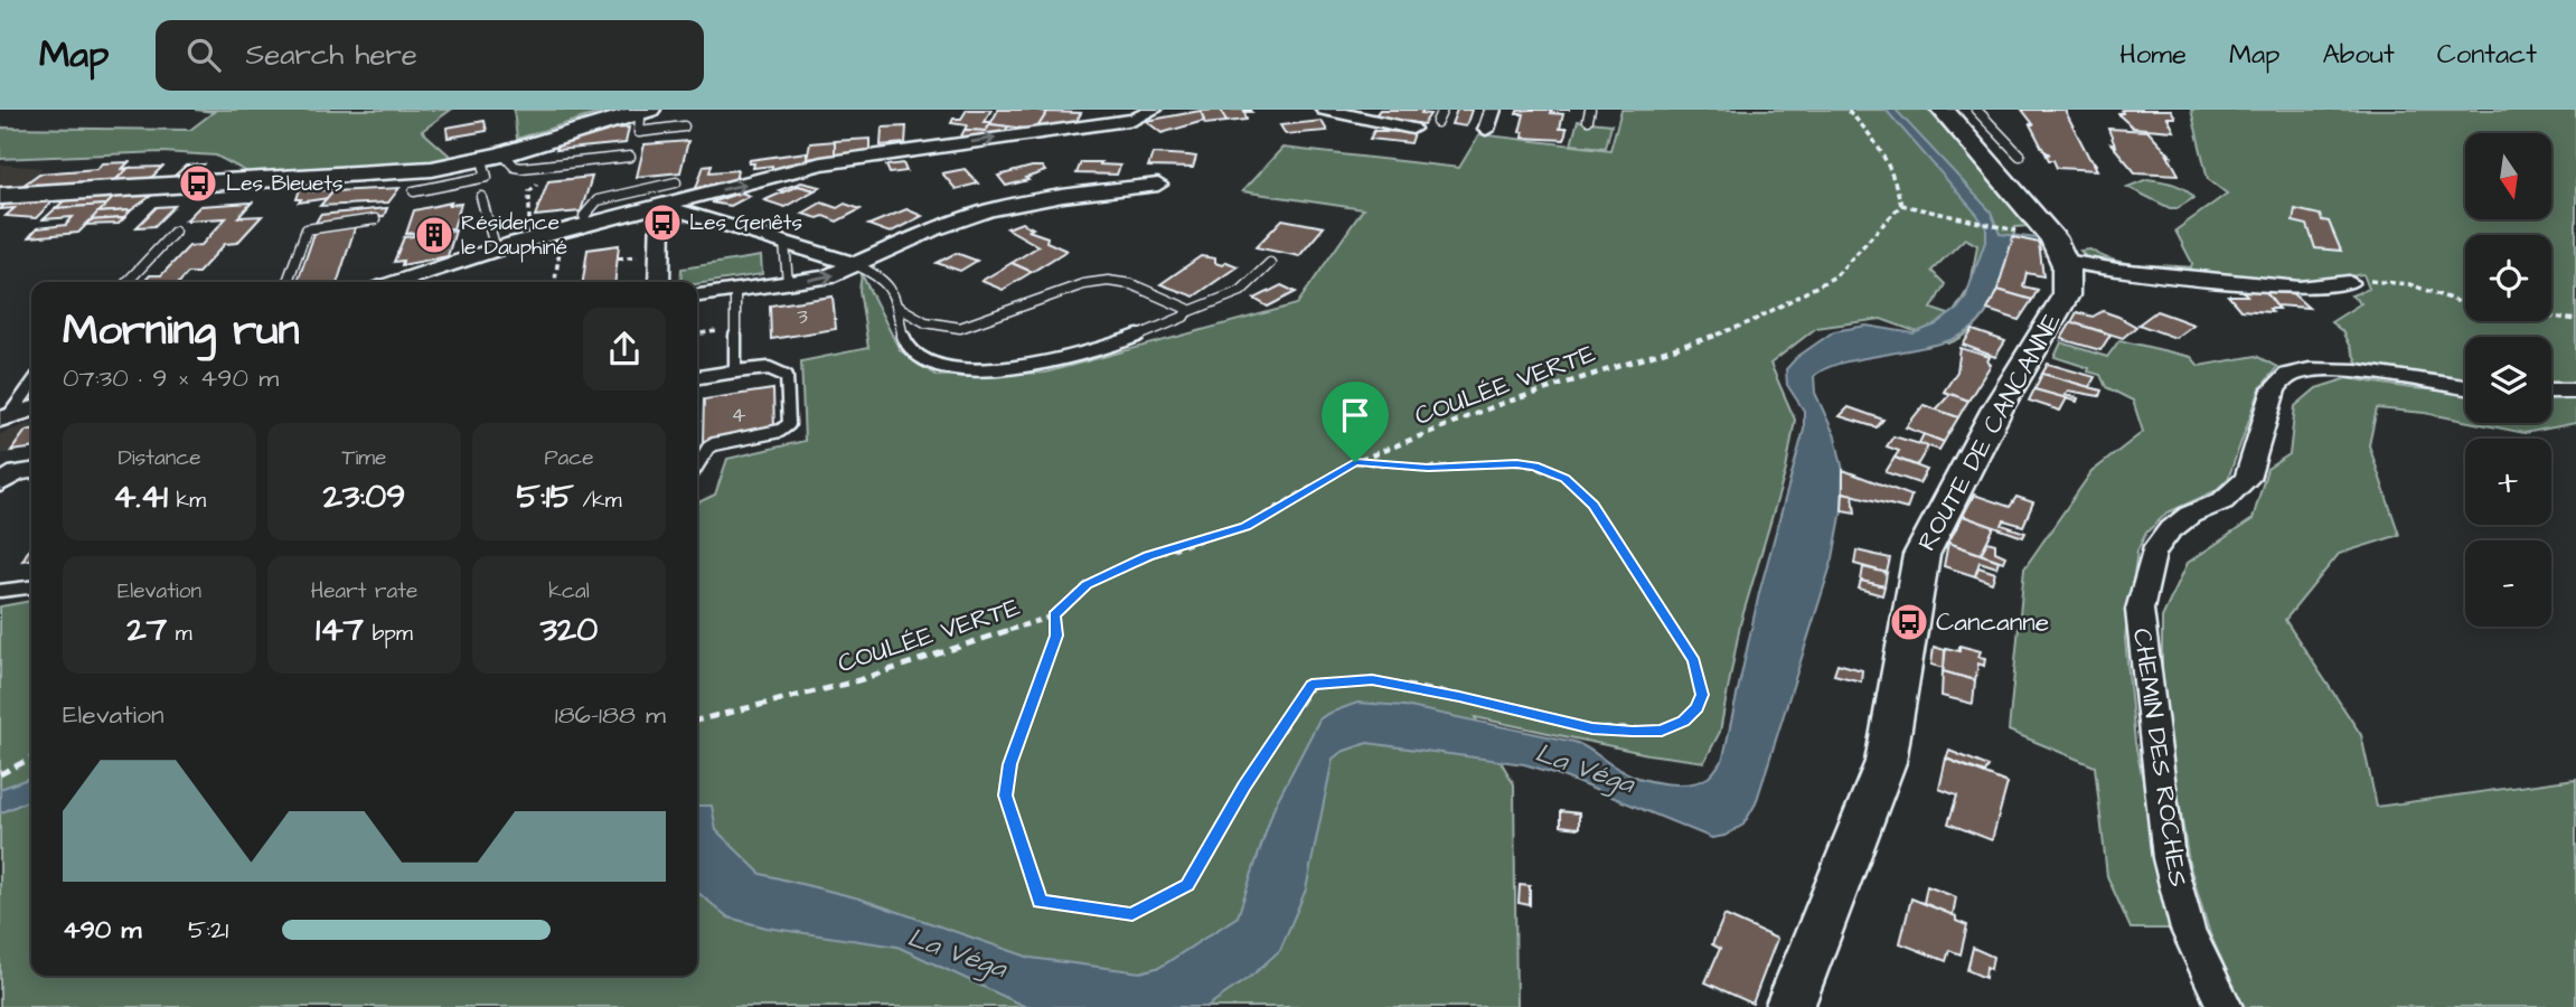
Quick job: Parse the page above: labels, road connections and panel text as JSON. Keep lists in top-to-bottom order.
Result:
{
  "streets": {
    "main road": ["ROUTE DE CANCANNE"],
    "street": ["CHEMIN DES ROCHES"],
    "path": ["COULÉE VERTE"]
  },
  "water": ["La Véga"],
  "places": {
    "bus stop": ["Les Bleuets", "Les Genêts", "Cancanne"],
    "building": ["Résidence le Dauphiné"]
  },
  "house_numbers": ["3", "4"],
  "north": "bottom",
  "page": {
    "header": "Map",
    "search": "Search here",
    "nav": [
      "Home",
      "Map",
      "About",
      "Contact"
    ],
    "map_buttons": ["+", "−"],
    "heading": ["Morning run", "07:30 · 9 × 490 m"],
    "stats": [
      ["Distance", "4.41 km"],
      ["Time", "23:09"],
      ["Pace", "5:15 /km"],
      ["Elevation", "27 m"],
      ["Heart rate", "147 bpm"],
      ["kcal", "320"]
    ],
    "chart": ["Elevation", "186–188 m"],
    "list": [
      {
        "name": "490 m",
        "note": "5:21"
      }
    ]
  }
}
